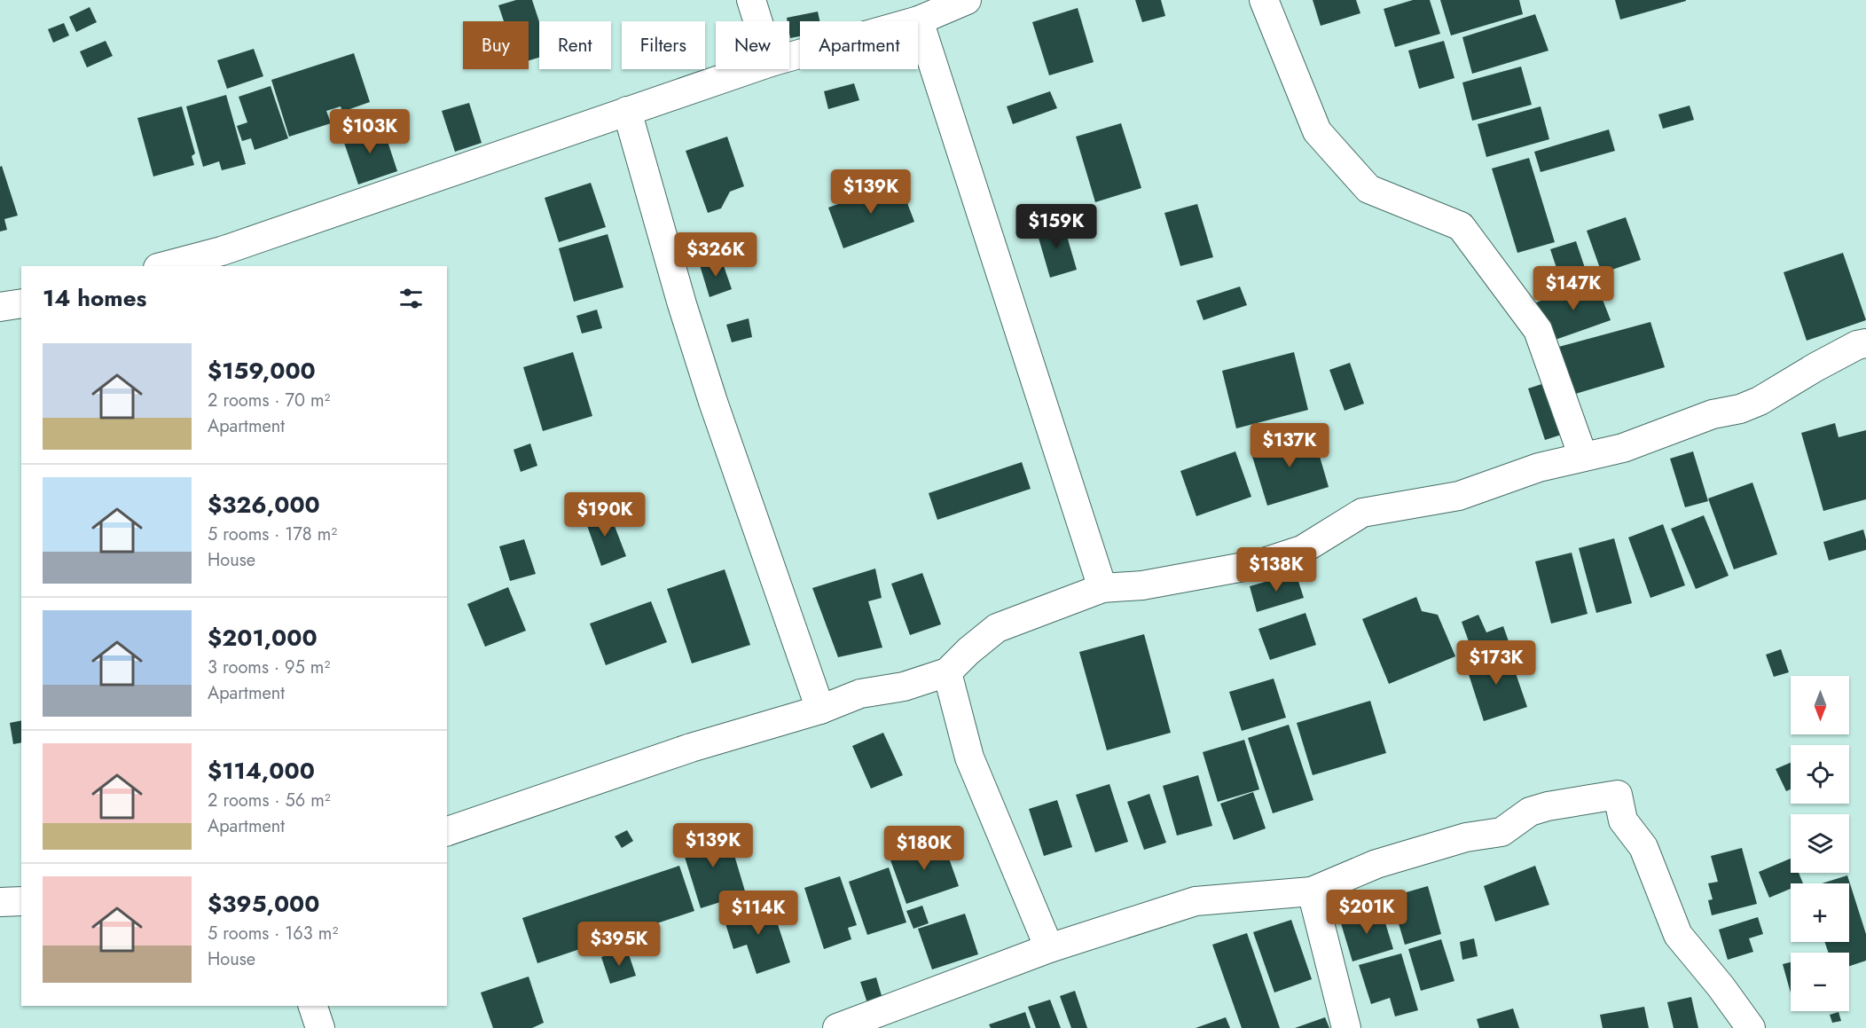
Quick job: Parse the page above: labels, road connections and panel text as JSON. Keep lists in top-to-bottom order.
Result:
{
  "north": "bottom",
  "page": {
    "chip": [
      "Buy",
      "Rent",
      "Filters",
      "New",
      "Apartment"
    ],
    "price": [
      "$103K",
      "$139K",
      "$159K",
      "$326K",
      "$147K",
      "$137K",
      "$190K",
      "$138K",
      "$173K",
      "$139K",
      "$180K",
      "$201K",
      "$114K",
      "$395K"
    ],
    "heading": "14 homes",
    "list": [
      {
        "name": "$159,000",
        "note": "2 rooms · 70 m² · Apartment"
      },
      {
        "name": "$326,000",
        "note": "5 rooms · 178 m² · House"
      },
      {
        "name": "$201,000",
        "note": "3 rooms · 95 m² · Apartment"
      },
      {
        "name": "$114,000",
        "note": "2 rooms · 56 m² · Apartment"
      },
      {
        "name": "$395,000",
        "note": "5 rooms · 163 m² · House"
      }
    ],
    "map_buttons": ["+", "−"]
  }
}
